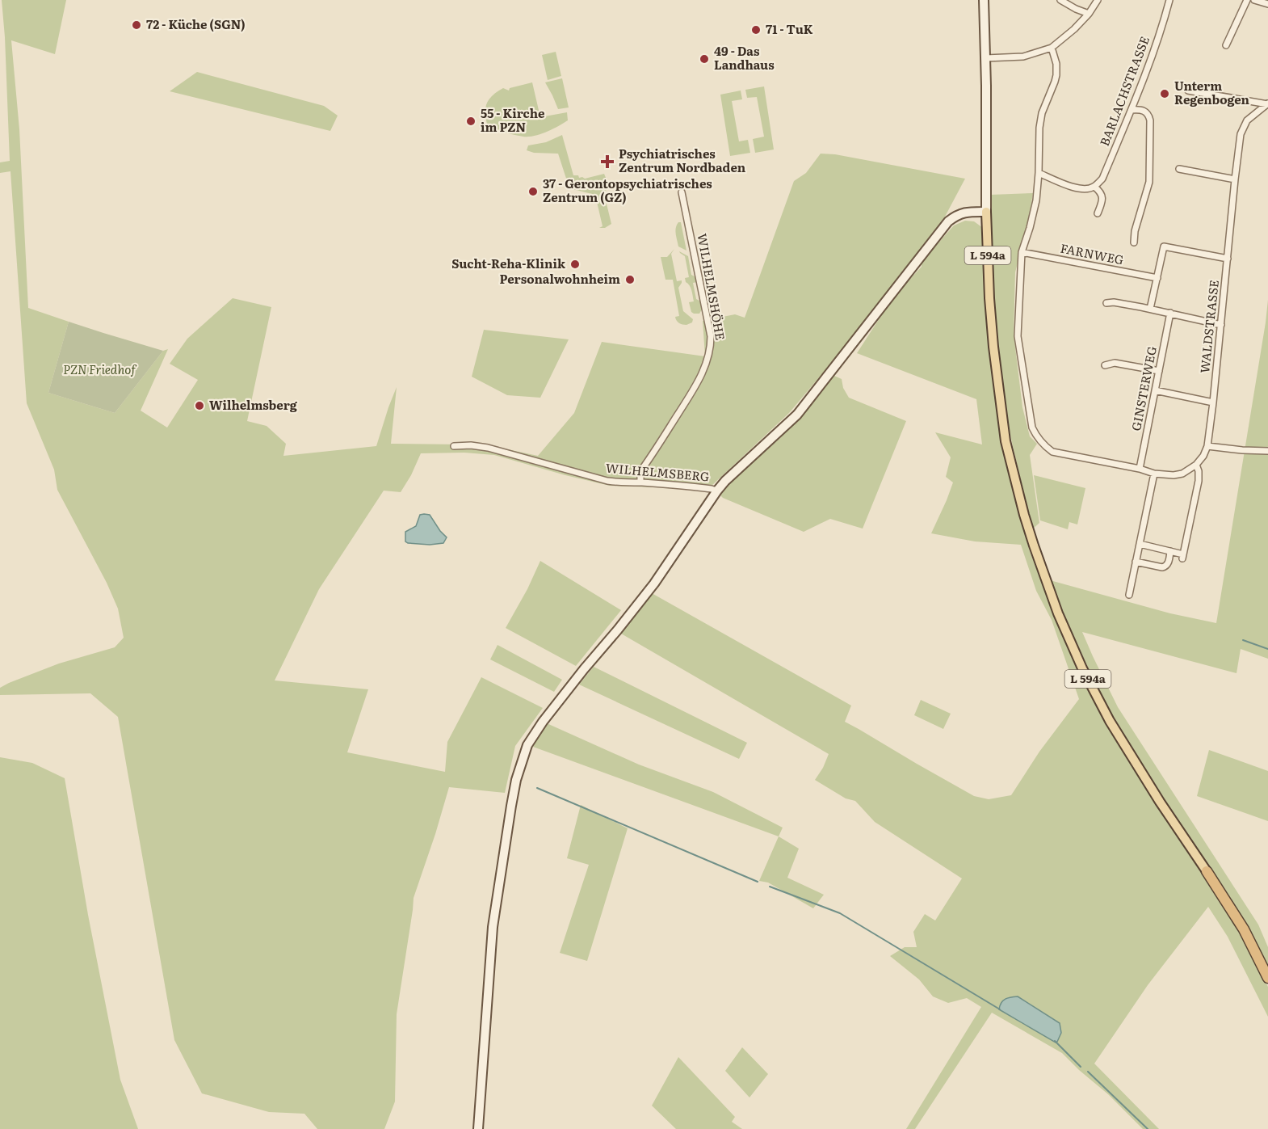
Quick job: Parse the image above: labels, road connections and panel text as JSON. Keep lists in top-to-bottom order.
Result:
{
  "streets": {
    "highway": ["L 594a"],
    "street": [
      "BARLACHSTRASSE",
      "FARNWEG",
      "WILHELMSHÖHE",
      "WALDSTRASSE",
      "GINSTERWEG",
      "WILHELMSBERG"
    ]
  },
  "crossings": [
    ["WILHELMSHÖHE", "WILHELMSBERG"]
  ],
  "parks": ["PZN Friedhof"],
  "places": {
    "other": [
      "72 - Küche (SGN)",
      "71 - TuK",
      "49 - Das Landhaus",
      "Unterm Regenbogen",
      "55 - Kirche im PZN",
      "37 - Gerontopsychiatrisches Zentrum (GZ)",
      "Sucht-Reha-Klinik",
      "Personalwohnheim",
      "Wilhelmsberg"
    ],
    "health": ["Psychiatrisches Zentrum Nordbaden"]
  }
}
